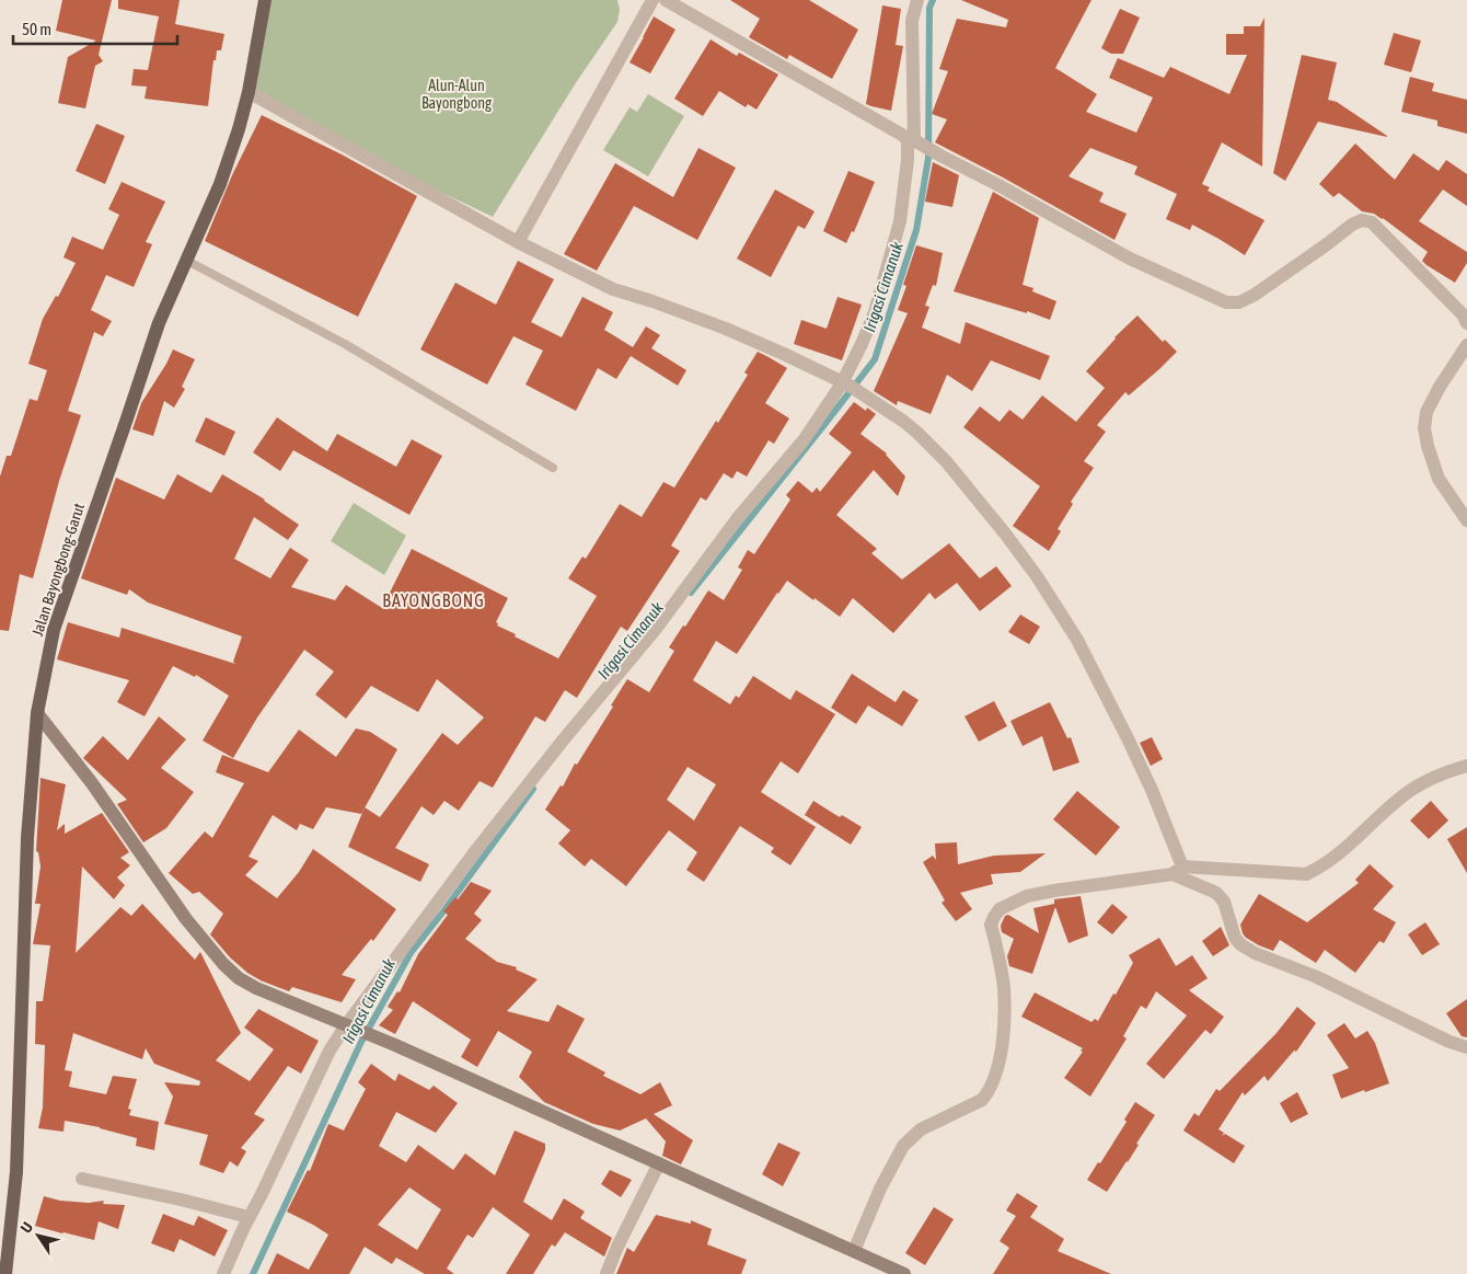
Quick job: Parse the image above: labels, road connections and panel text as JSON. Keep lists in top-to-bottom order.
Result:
{
  "streets": {
    "main road": ["Jalan Bayongbong-Garut"]
  },
  "districts": ["BAYONGBONG"],
  "water": ["Irigasi Cimanuk"],
  "parks": ["Alun-Alun Bayongbong"],
  "scale_bar": "50 m",
  "north": "top left"
}
